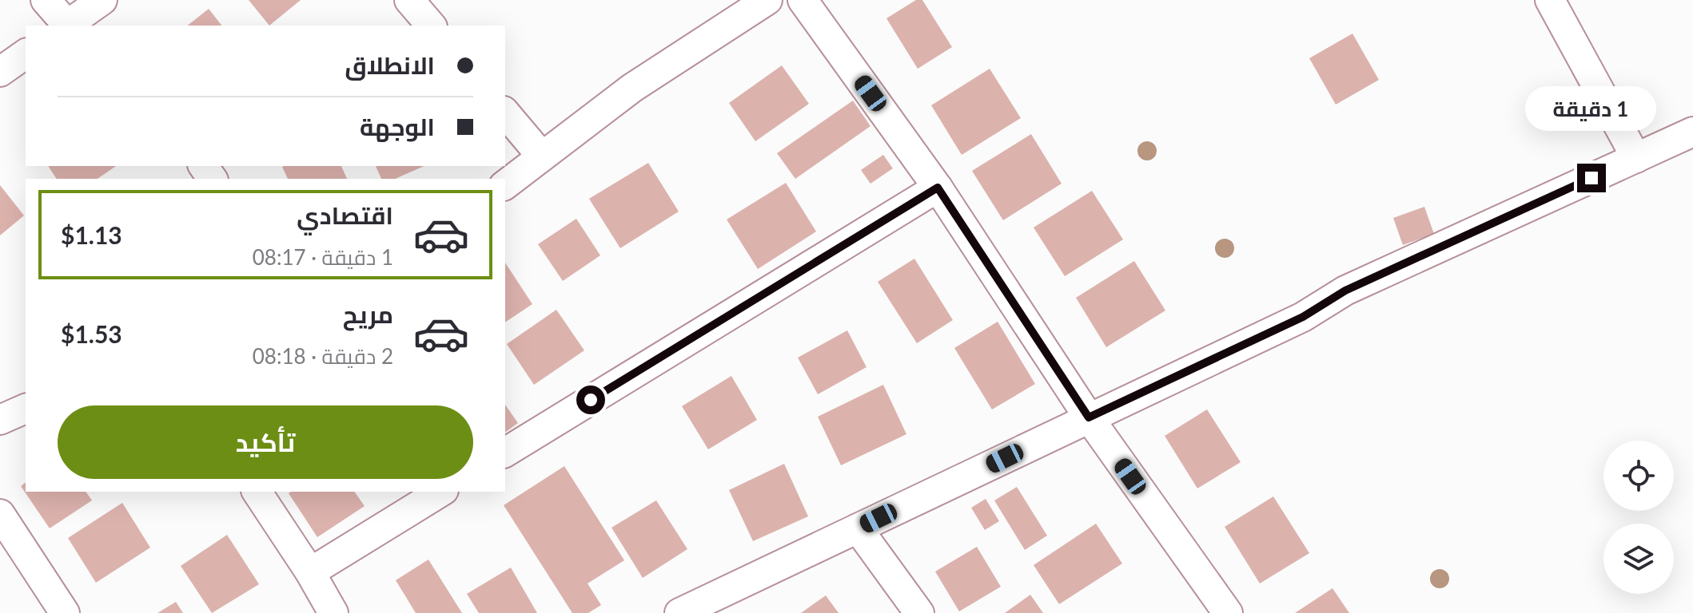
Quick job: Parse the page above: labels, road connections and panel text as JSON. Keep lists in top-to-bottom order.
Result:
{
  "page": {
    "banner": ["الانطلاق", "الوجهة"],
    "bubble": "1 دقيقة",
    "list": [
      {
        "name": "اقتصادي",
        "note": "1 دقيقة · 08:17",
        "value": "$1.13"
      },
      {
        "name": "مريح",
        "note": "2 دقيقة · 08:18",
        "value": "$1.53"
      }
    ],
    "buttons": "تأكيد"
  }
}
